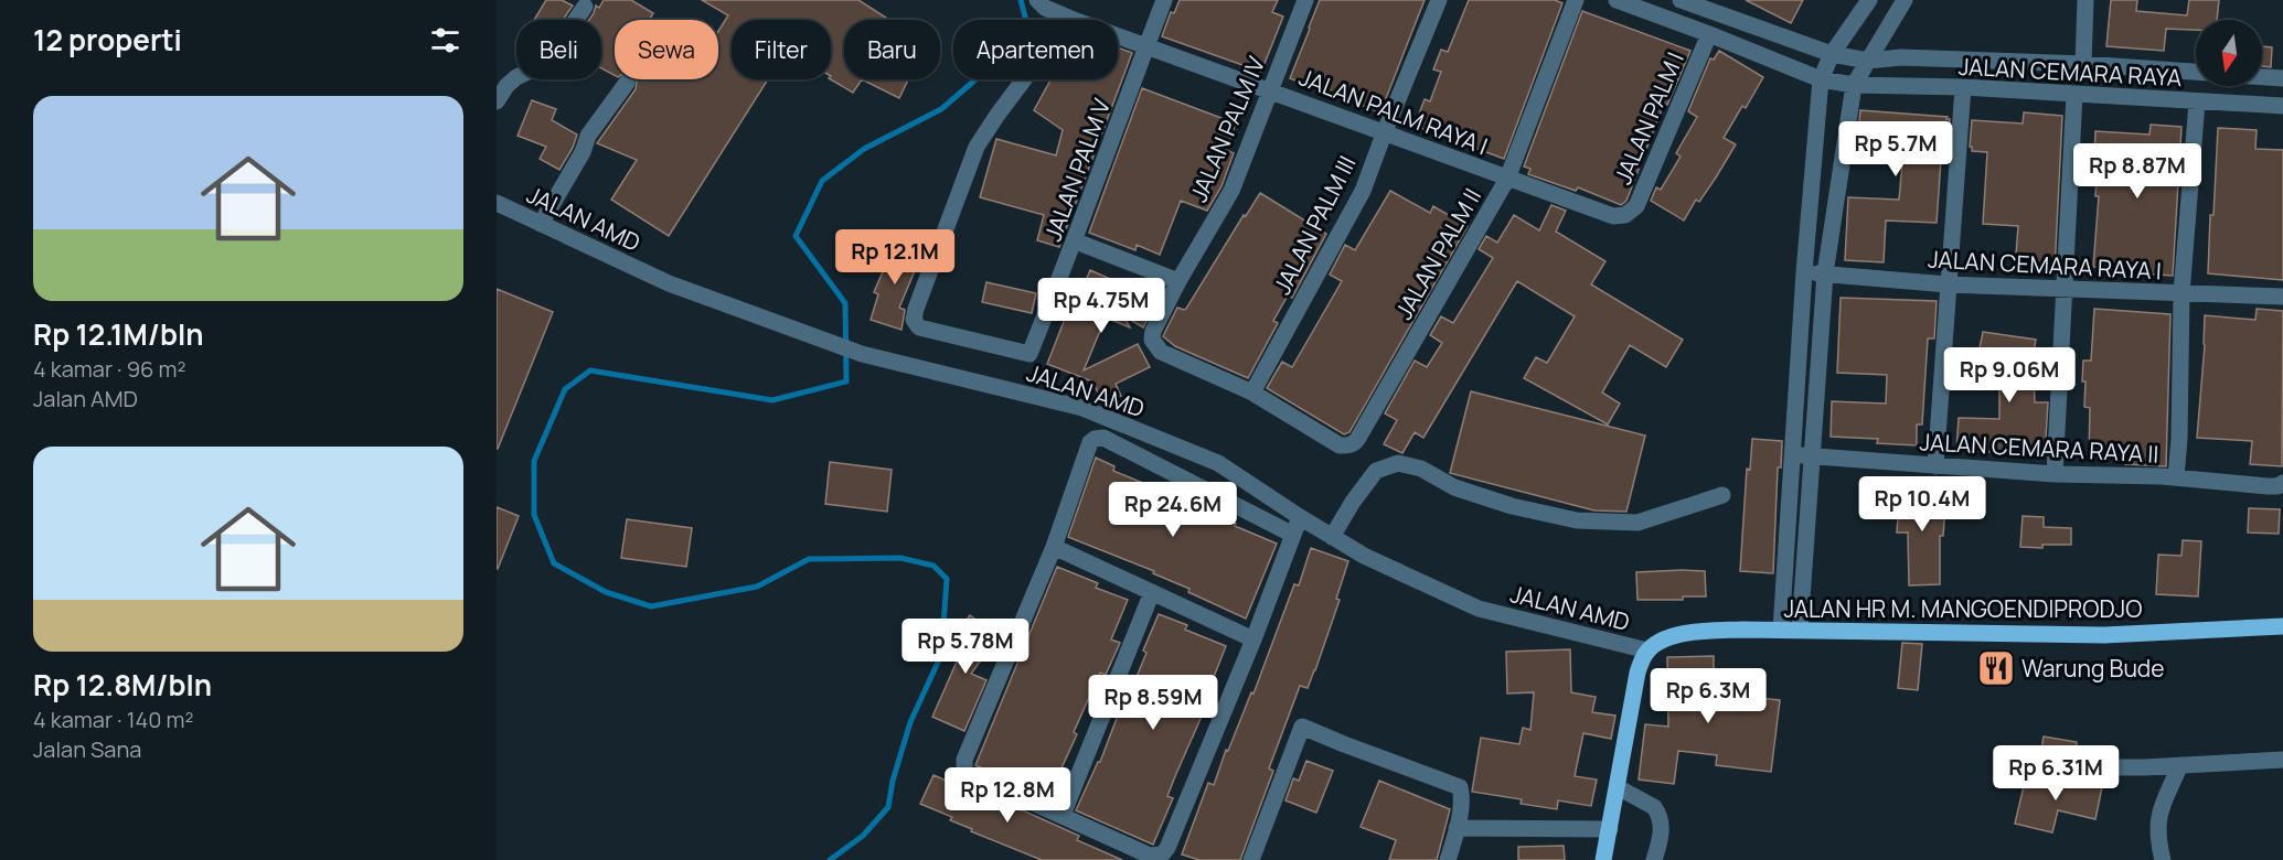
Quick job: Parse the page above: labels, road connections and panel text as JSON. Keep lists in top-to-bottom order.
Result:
{
  "streets": {
    "main road": ["JALAN HR M. MANGOENDIPRODJO"],
    "street": [
      "JALAN CEMARA RAYA",
      "JALAN PALM RAYA I",
      "JALAN PALM I",
      "JALAN PALM IV",
      "JALAN PALM V",
      "JALAN AMD",
      "JALAN PALM III",
      "JALAN PALM II",
      "JALAN CEMARA RAYA I",
      "JALAN CEMARA RAYA II"
    ]
  },
  "crossings": [
    ["JALAN CEMARA RAYA", "JALAN PALM I"],
    ["JALAN PALM RAYA I", "JALAN PALM I"],
    ["JALAN PALM RAYA I", "JALAN PALM IV"],
    ["JALAN PALM RAYA I", "JALAN PALM V"],
    ["JALAN PALM RAYA I", "JALAN PALM III"],
    ["JALAN PALM RAYA I", "JALAN PALM II"],
    ["JALAN PALM IV", "JALAN PALM III"],
    ["JALAN PALM IV", "JALAN PALM II"],
    ["JALAN AMD", "JALAN HR M. MANGOENDIPRODJO"],
    ["JALAN PALM III", "JALAN PALM II"]
  ],
  "places": {
    "restaurant": ["Warung Bude"]
  },
  "north": "bottom",
  "page": {
    "heading": "12 properti",
    "chip": [
      "Beli",
      "Sewa",
      "Filter",
      "Baru",
      "Apartemen"
    ],
    "list": [
      {
        "name": "Rp 12.1M/bln",
        "note": "4 kamar · 96 m² · Jalan AMD"
      },
      {
        "name": "Rp 12.8M/bln",
        "note": "4 kamar · 140 m² · Jalan Sana"
      }
    ],
    "price": [
      "Rp 5.7M",
      "Rp 8.87M",
      "Rp 12.1M",
      "Rp 4.75M",
      "Rp 9.06M",
      "Rp 10.4M",
      "Rp 24.6M",
      "Rp 5.78M",
      "Rp 6.3M",
      "Rp 8.59M",
      "Rp 6.31M",
      "Rp 12.8M"
    ]
  }
}
